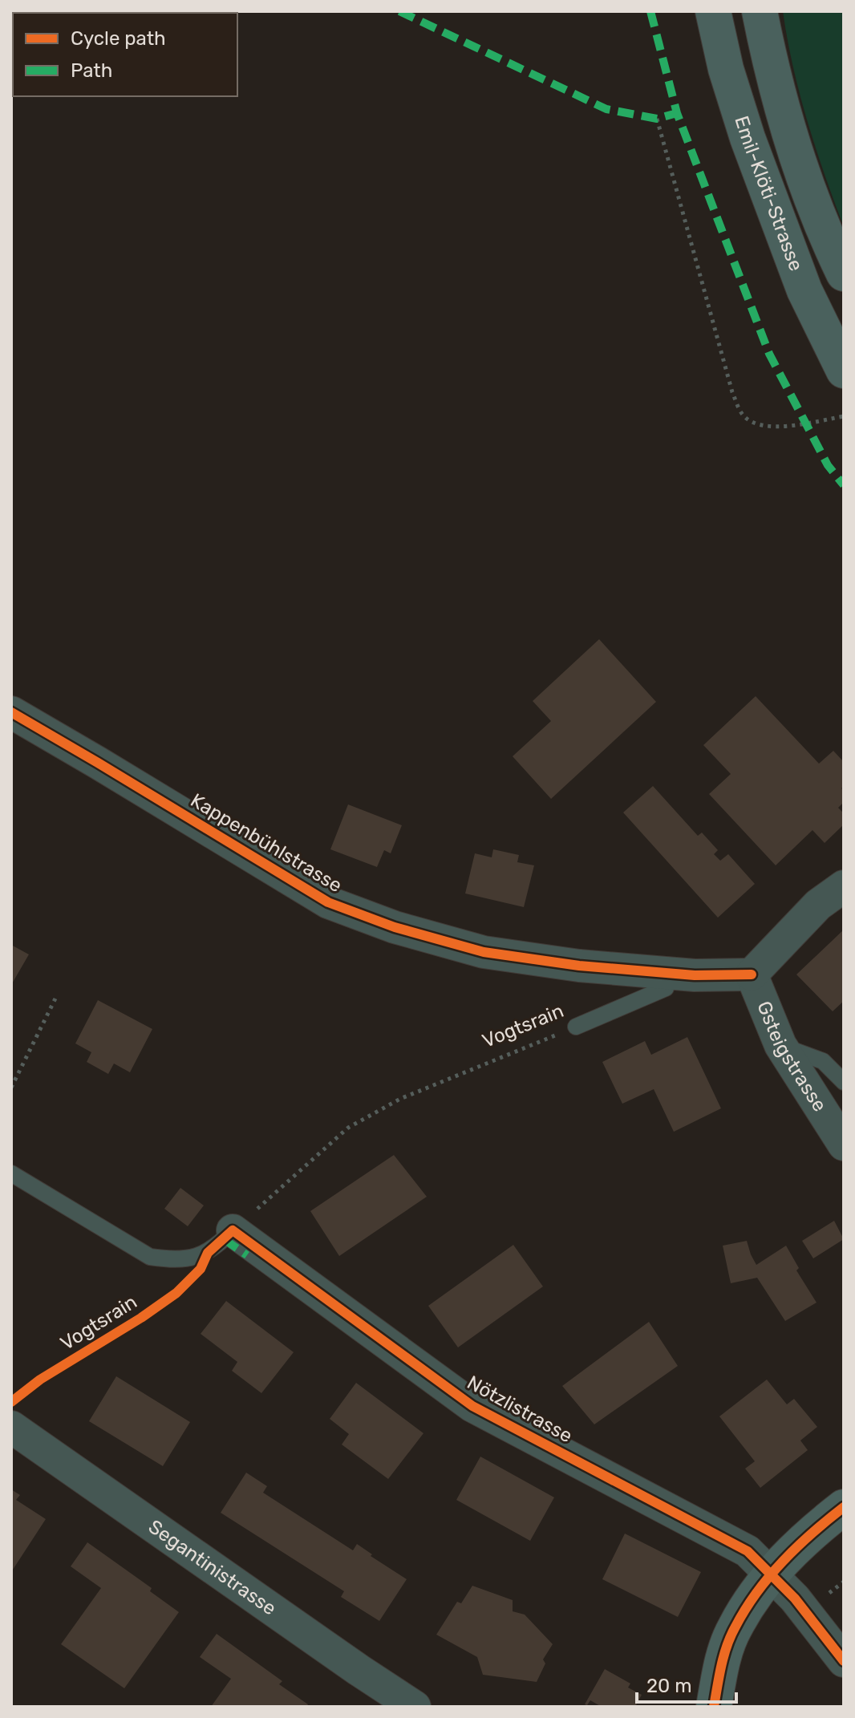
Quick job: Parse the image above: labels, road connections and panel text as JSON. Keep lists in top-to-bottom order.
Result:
{
  "streets": {
    "street": [
      "Emil-Klöti-Strasse",
      "Kappenbühlstrasse",
      "Gsteigstrasse",
      "Nötzlistrasse",
      "Segantinistrasse"
    ],
    "lane": ["Vogtsrain"]
  },
  "crossings": [
    ["Kappenbühlstrasse", "Vogtsrain"],
    ["Kappenbühlstrasse", "Gsteigstrasse"],
    ["Vogtsrain", "Nötzlistrasse"],
    ["Vogtsrain", "Segantinistrasse"]
  ],
  "legend": ["Cycle path", "Path"],
  "scale_bar": "20 m"
}
